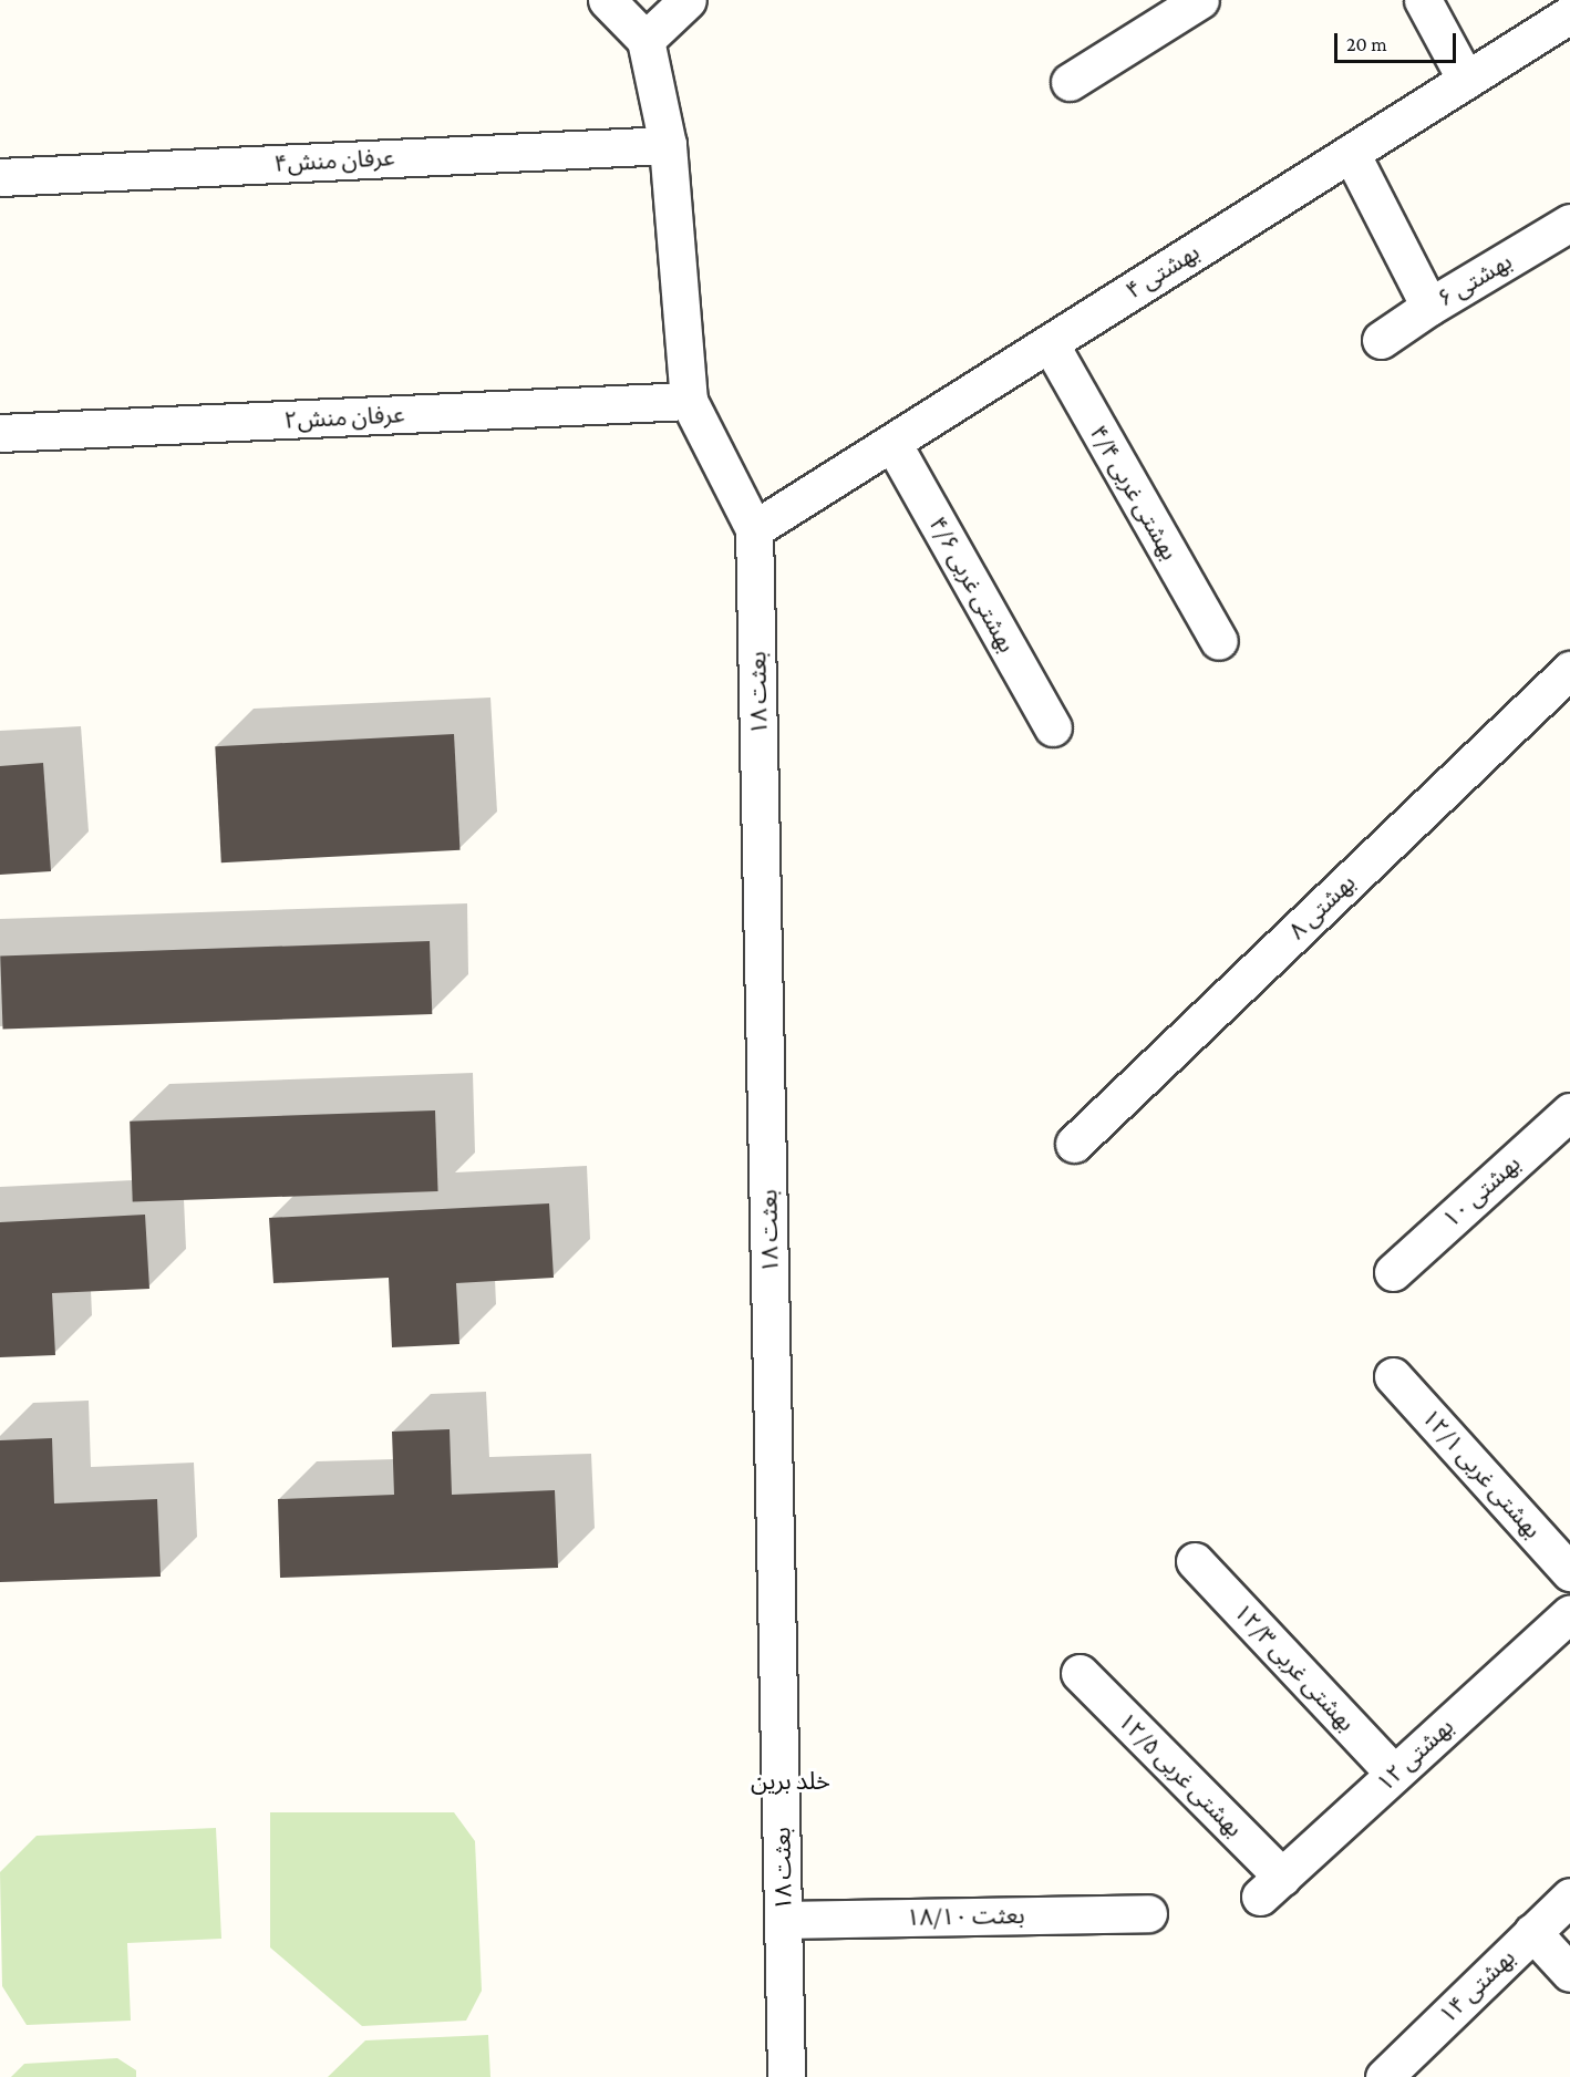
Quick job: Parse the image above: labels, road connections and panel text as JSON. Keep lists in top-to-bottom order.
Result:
{
  "streets": {
    "street": [
      "عرفان منش۴",
      "۴ بهشتی",
      "۶ بهشتی",
      "عرفان منش۲",
      "۴/۴ بهشتی غربی",
      "۴/۶ بهشتی غربی",
      "بعثت ۱۸",
      "۸ بهشتی",
      "۱۰ بهشتی",
      "۱۲/۱ بهشتی غربی",
      "۱۲/۳ بهشتی غربی",
      "۱۲ بهشتی",
      "۱۲/۵ بهشتی غربی",
      "۱۸/۱۰ بعثت",
      "۱۴ بهشتی"
    ]
  },
  "crossings": [
    ["۴ بهشتی", "۴/۴ بهشتی غربی"],
    ["۴ بهشتی", "۴/۶ بهشتی غربی"],
    ["۴ بهشتی", "بعثت ۱۸"],
    ["عرفان منش۲", "بعثت ۱۸"],
    ["بعثت ۱۸", "۱۸/۱۰ بعثت"],
    ["۱۲/۳ بهشتی غربی", "۱۲ بهشتی"],
    ["۱۲ بهشتی", "۱۲/۵ بهشتی غربی"]
  ],
  "districts": ["خلد برین"],
  "scale_bar": "20 m"
}
